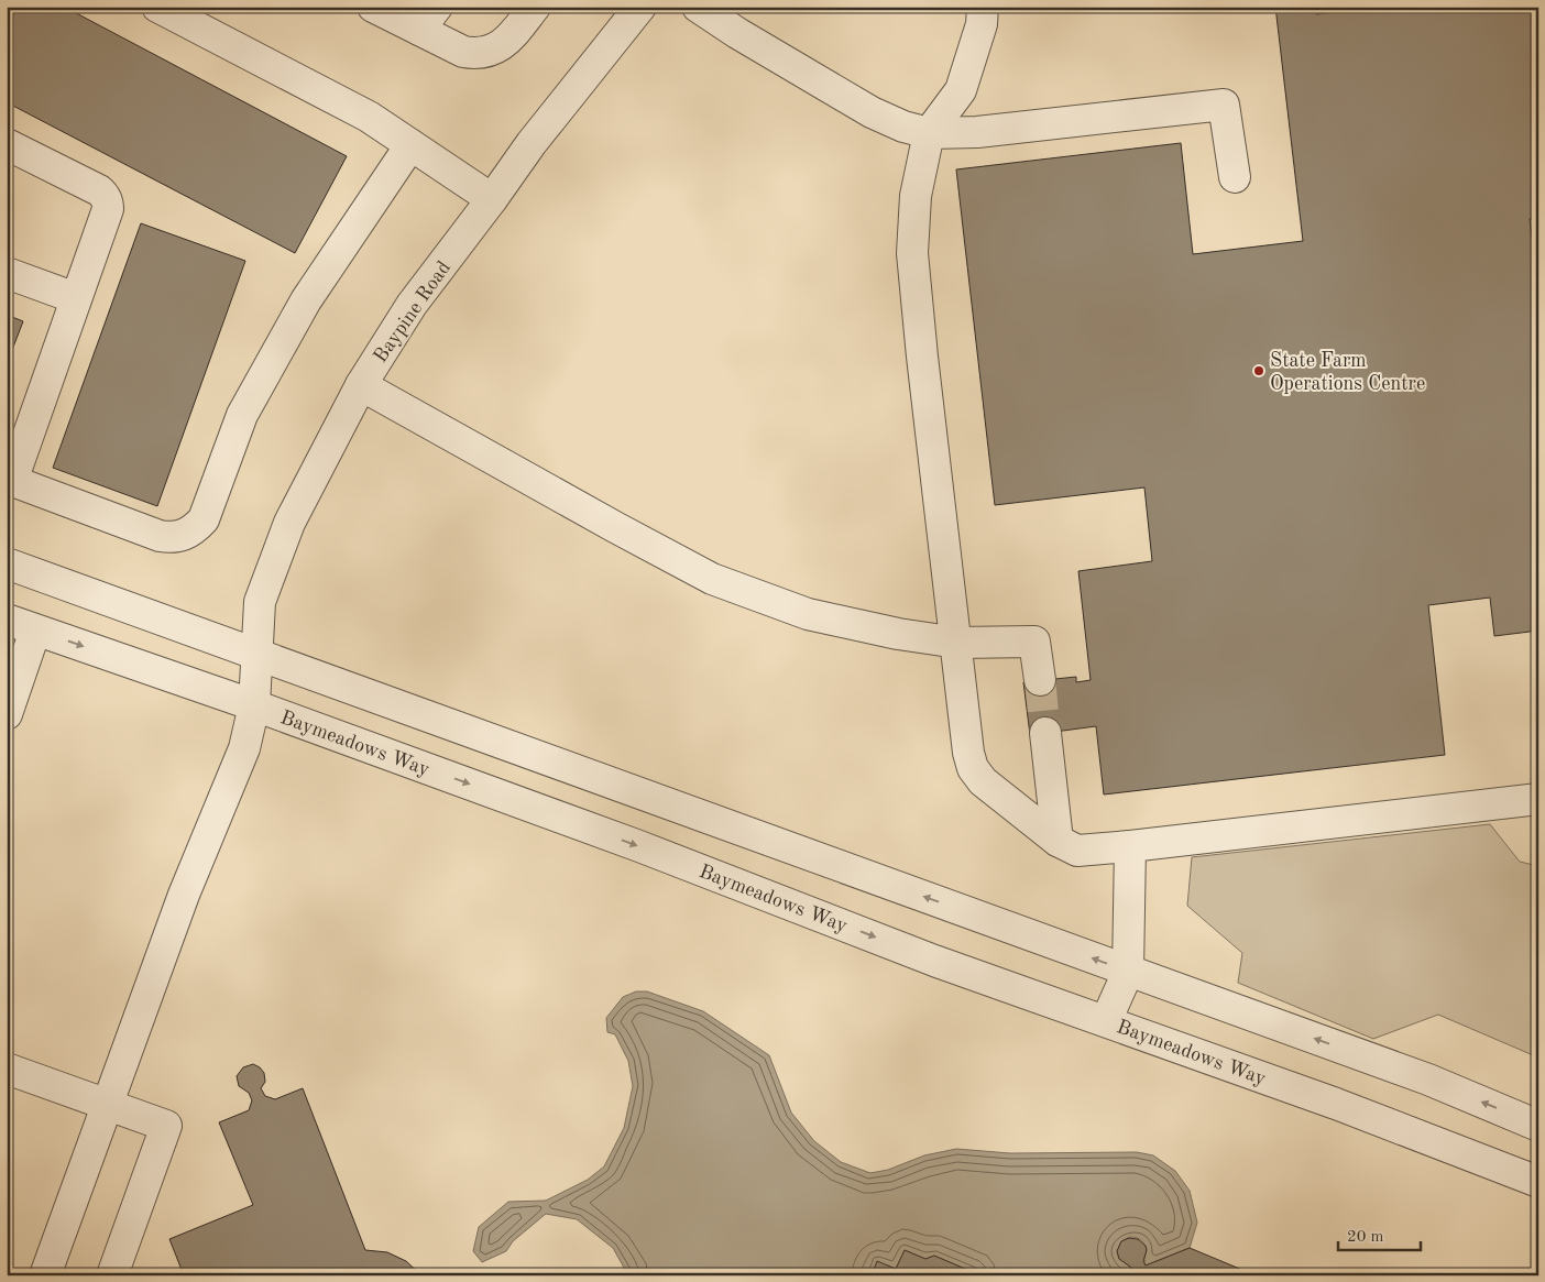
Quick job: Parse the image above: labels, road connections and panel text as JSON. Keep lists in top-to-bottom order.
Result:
{
  "streets": {
    "street": ["Baypine Road", "Baymeadows Way"]
  },
  "crossings": [
    ["Baypine Road", "Baymeadows Way"]
  ],
  "places": ["State Farm Operations Centre"],
  "scale_bar": "20 m"
}
